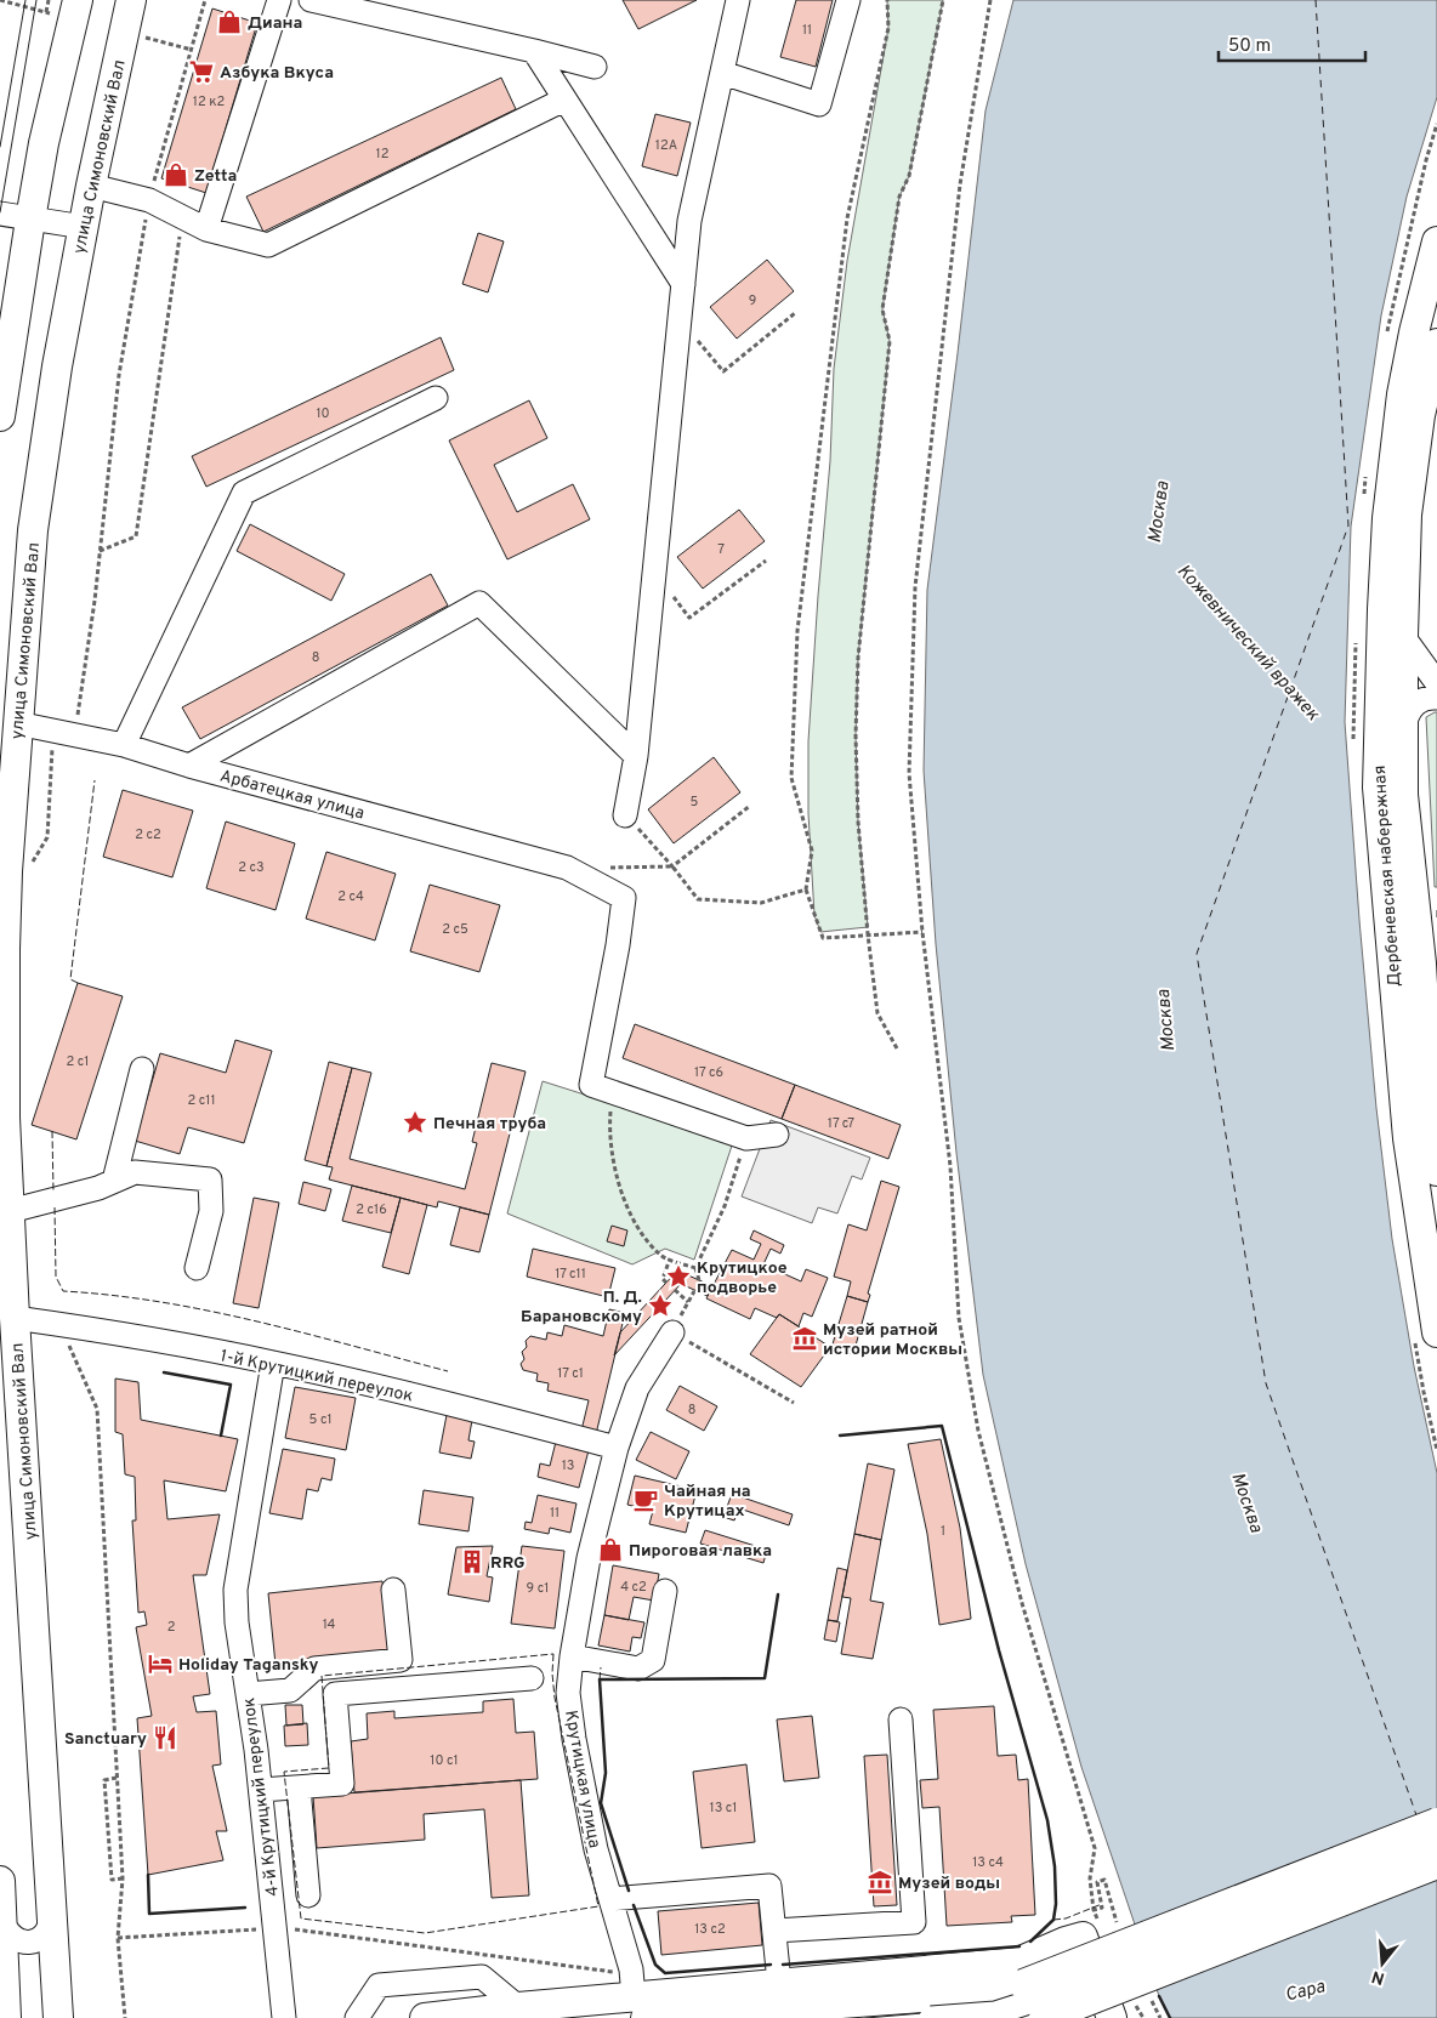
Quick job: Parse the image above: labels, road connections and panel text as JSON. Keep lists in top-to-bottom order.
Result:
{
  "streets": {
    "main road": ["улица Симоновский Вал", "Дербеневская набережная"],
    "street": [
      "Арбатецкая улица",
      "1-й Крутицкий переулок",
      "Крутицкая улица",
      "4-й Крутицкий переулок"
    ]
  },
  "crossings": [
    ["улица Симоновский Вал", "Арбатецкая улица"],
    ["улица Симоновский Вал", "1-й Крутицкий переулок"],
    ["1-й Крутицкий переулок", "Крутицкая улица"],
    ["1-й Крутицкий переулок", "4-й Крутицкий переулок"]
  ],
  "water": ["Москва", "Кожевнический вражек", "Сара"],
  "places": {
    "shop": ["Диана", "Zetta", "Пироговая лавка"],
    "supermarket": ["Азбука Вкуса"],
    "place": ["Печная труба", "Крутицкое подворье", "П. Д. Барановскому"],
    "museum": ["Музей ратной истории Москвы", "Музей воды"],
    "cafe": ["Чайная на Крутицах"],
    "building": ["RRG"],
    "hotel": ["Holiday Tagansky"],
    "restaurant": ["Sanctuary"]
  },
  "house_numbers": [
    "11",
    "12 к2",
    "12А",
    "12",
    "9",
    "10",
    "7",
    "8",
    "5",
    "2 c2",
    "2 c3",
    "2 c4",
    "2 c5",
    "2 с1",
    "17 с6",
    "2 с11",
    "17 с7",
    "2 с16",
    "17 с11",
    "17 с1",
    "8",
    "5 с1",
    "13",
    "11",
    "1",
    "4 с2",
    "9 с1",
    "14",
    "2",
    "10 с1",
    "13 с1",
    "13 с4",
    "13 с2"
  ],
  "scale_bar": "50 m",
  "north": "bottom"
}
